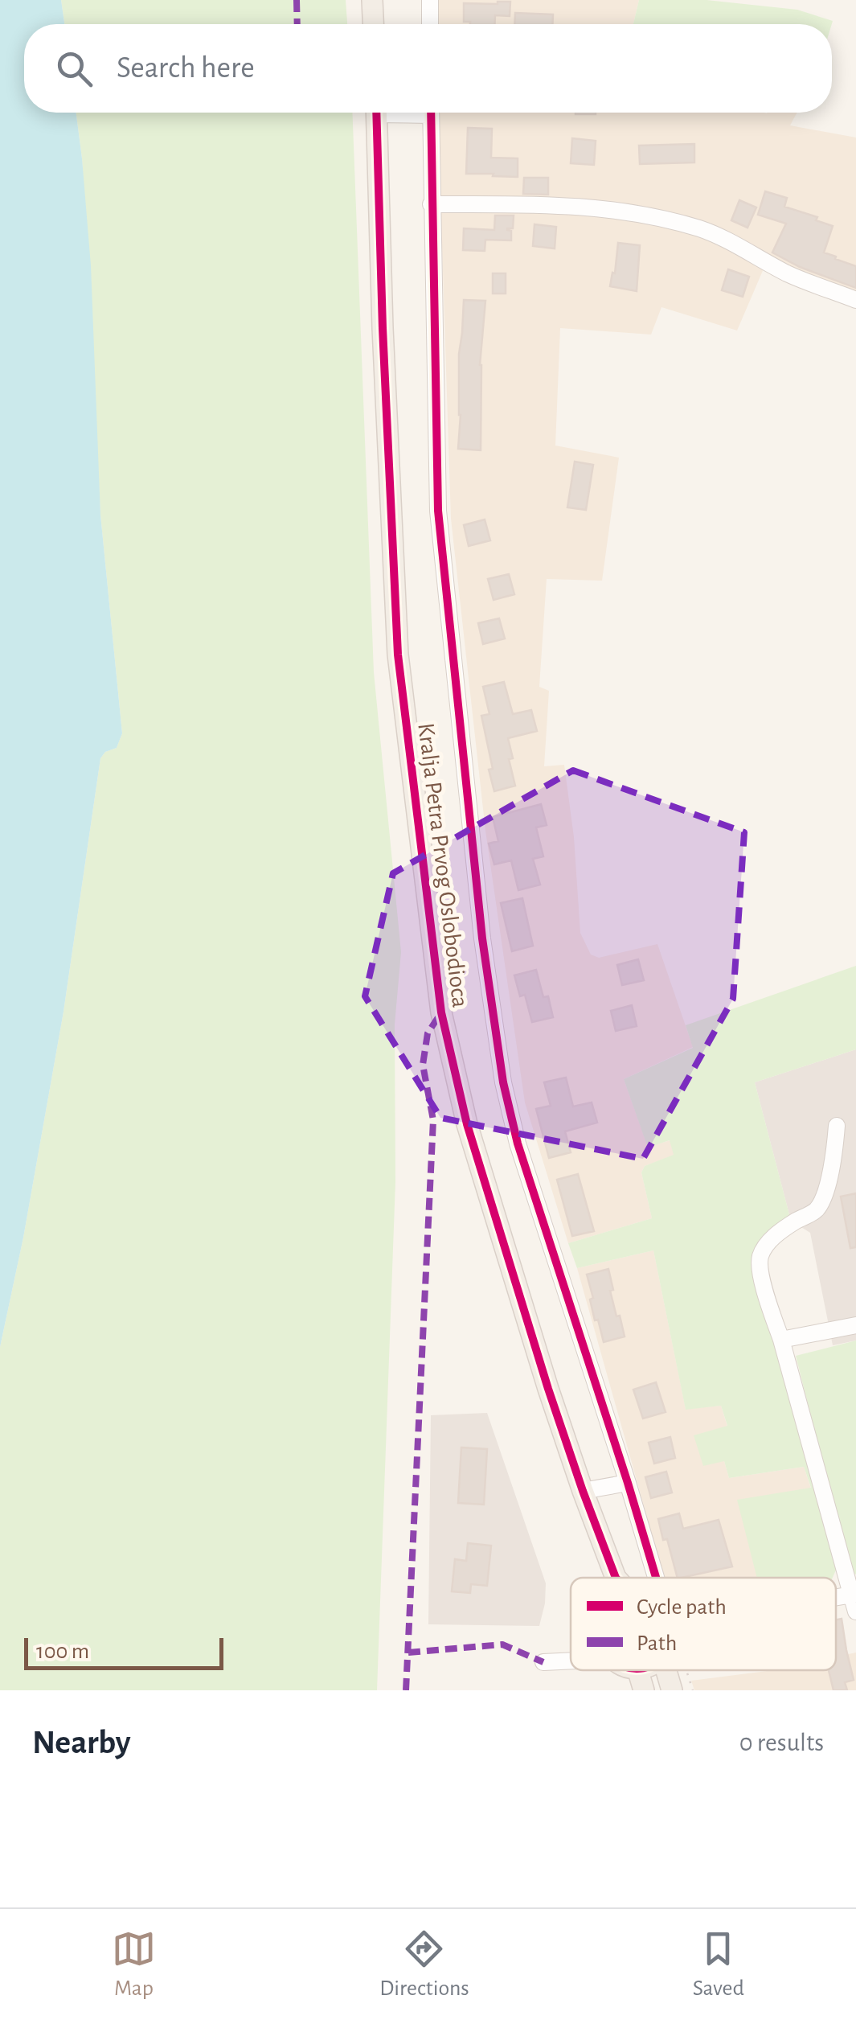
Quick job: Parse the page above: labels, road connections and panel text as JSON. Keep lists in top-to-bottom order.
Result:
{
  "streets": {
    "main road": ["Kralja Petra Prvog Oslobodioca"]
  },
  "legend": ["Cycle path", "Path"],
  "scale_bar": "100 m",
  "page": {
    "search": "Search here",
    "scale": "100 m",
    "heading": ["Nearby", "0 results"],
    "nav": ["Map", "Directions", "Saved"]
  }
}
